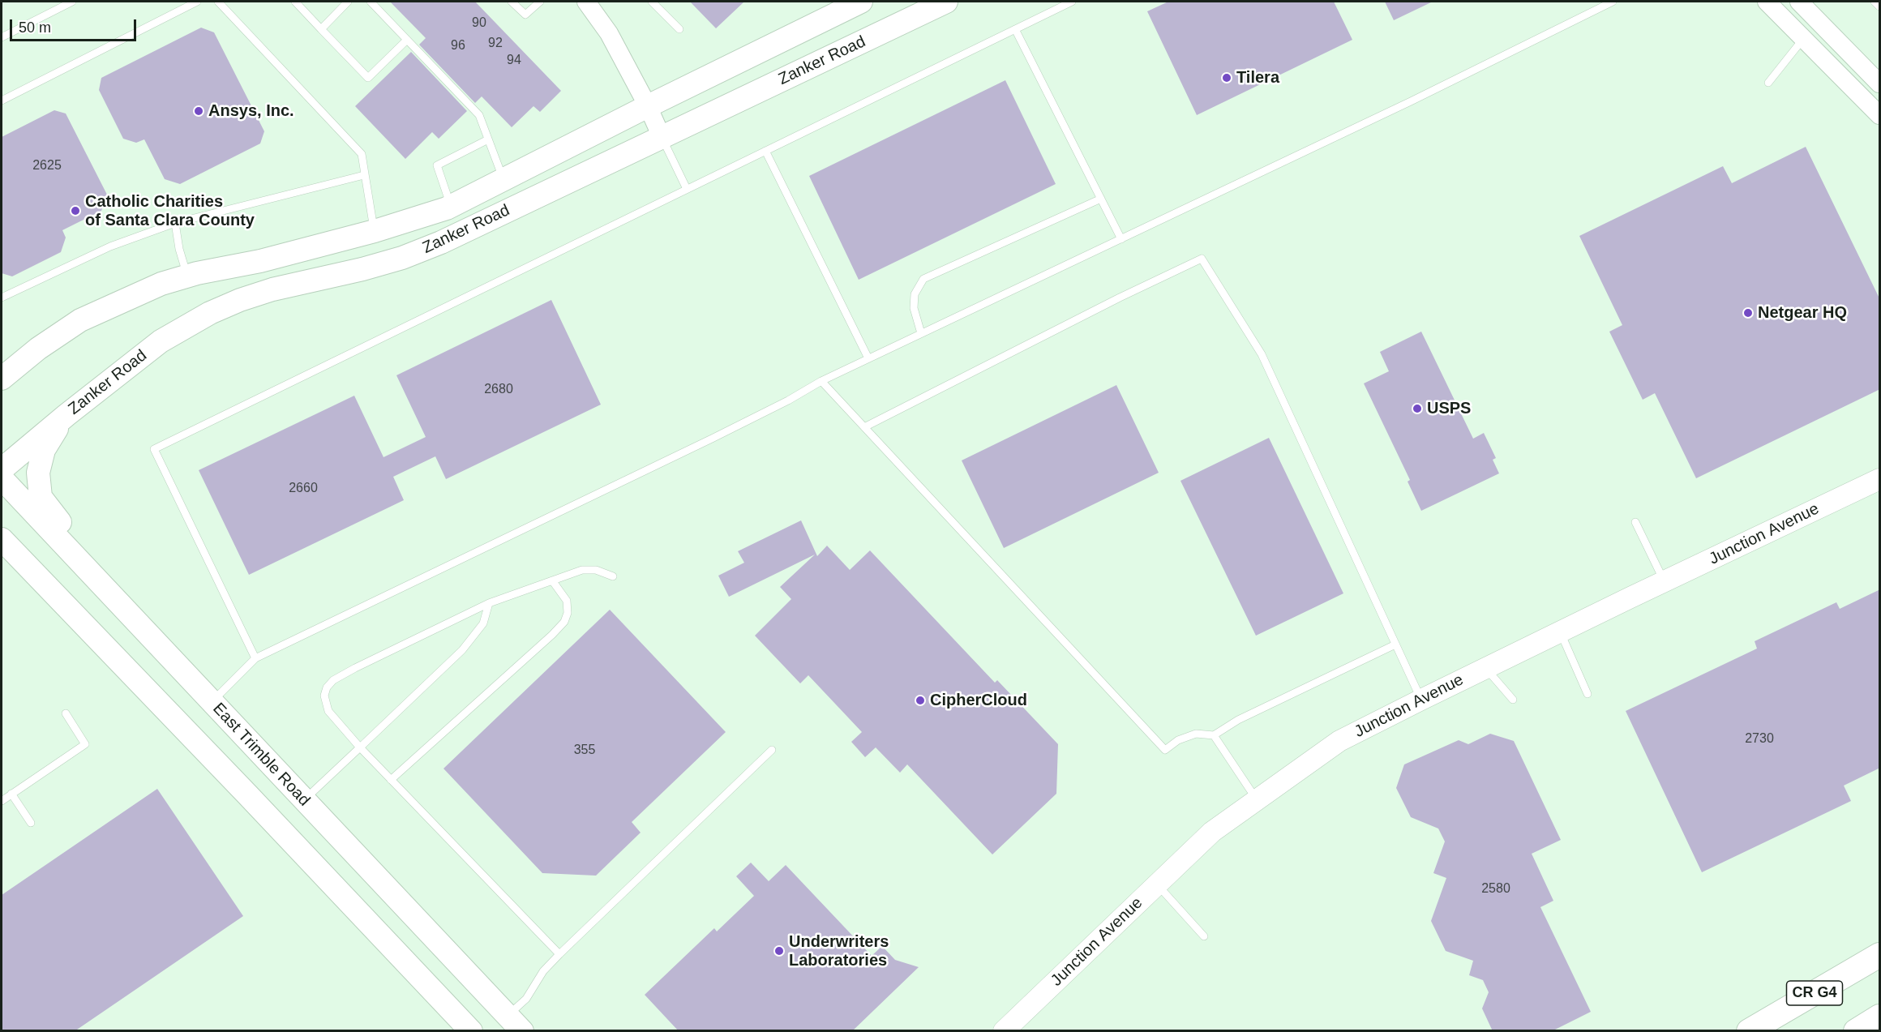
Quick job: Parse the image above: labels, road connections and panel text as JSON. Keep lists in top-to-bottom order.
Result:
{
  "streets": {
    "highway": ["CR G4"],
    "main road": ["Zanker Road", "Junction Avenue", "East Trimble Road"]
  },
  "places": [
    "Tilera",
    "Ansys, Inc.",
    "Catholic Charities of Santa Clara County",
    "Netgear HQ",
    "USPS",
    "CipherCloud",
    "Underwriters Laboratories"
  ],
  "house_numbers": [
    "90",
    "92",
    "96",
    "94",
    "2625",
    "2680",
    "2660",
    "2730",
    "355",
    "2580"
  ],
  "scale_bar": "50 m"
}
